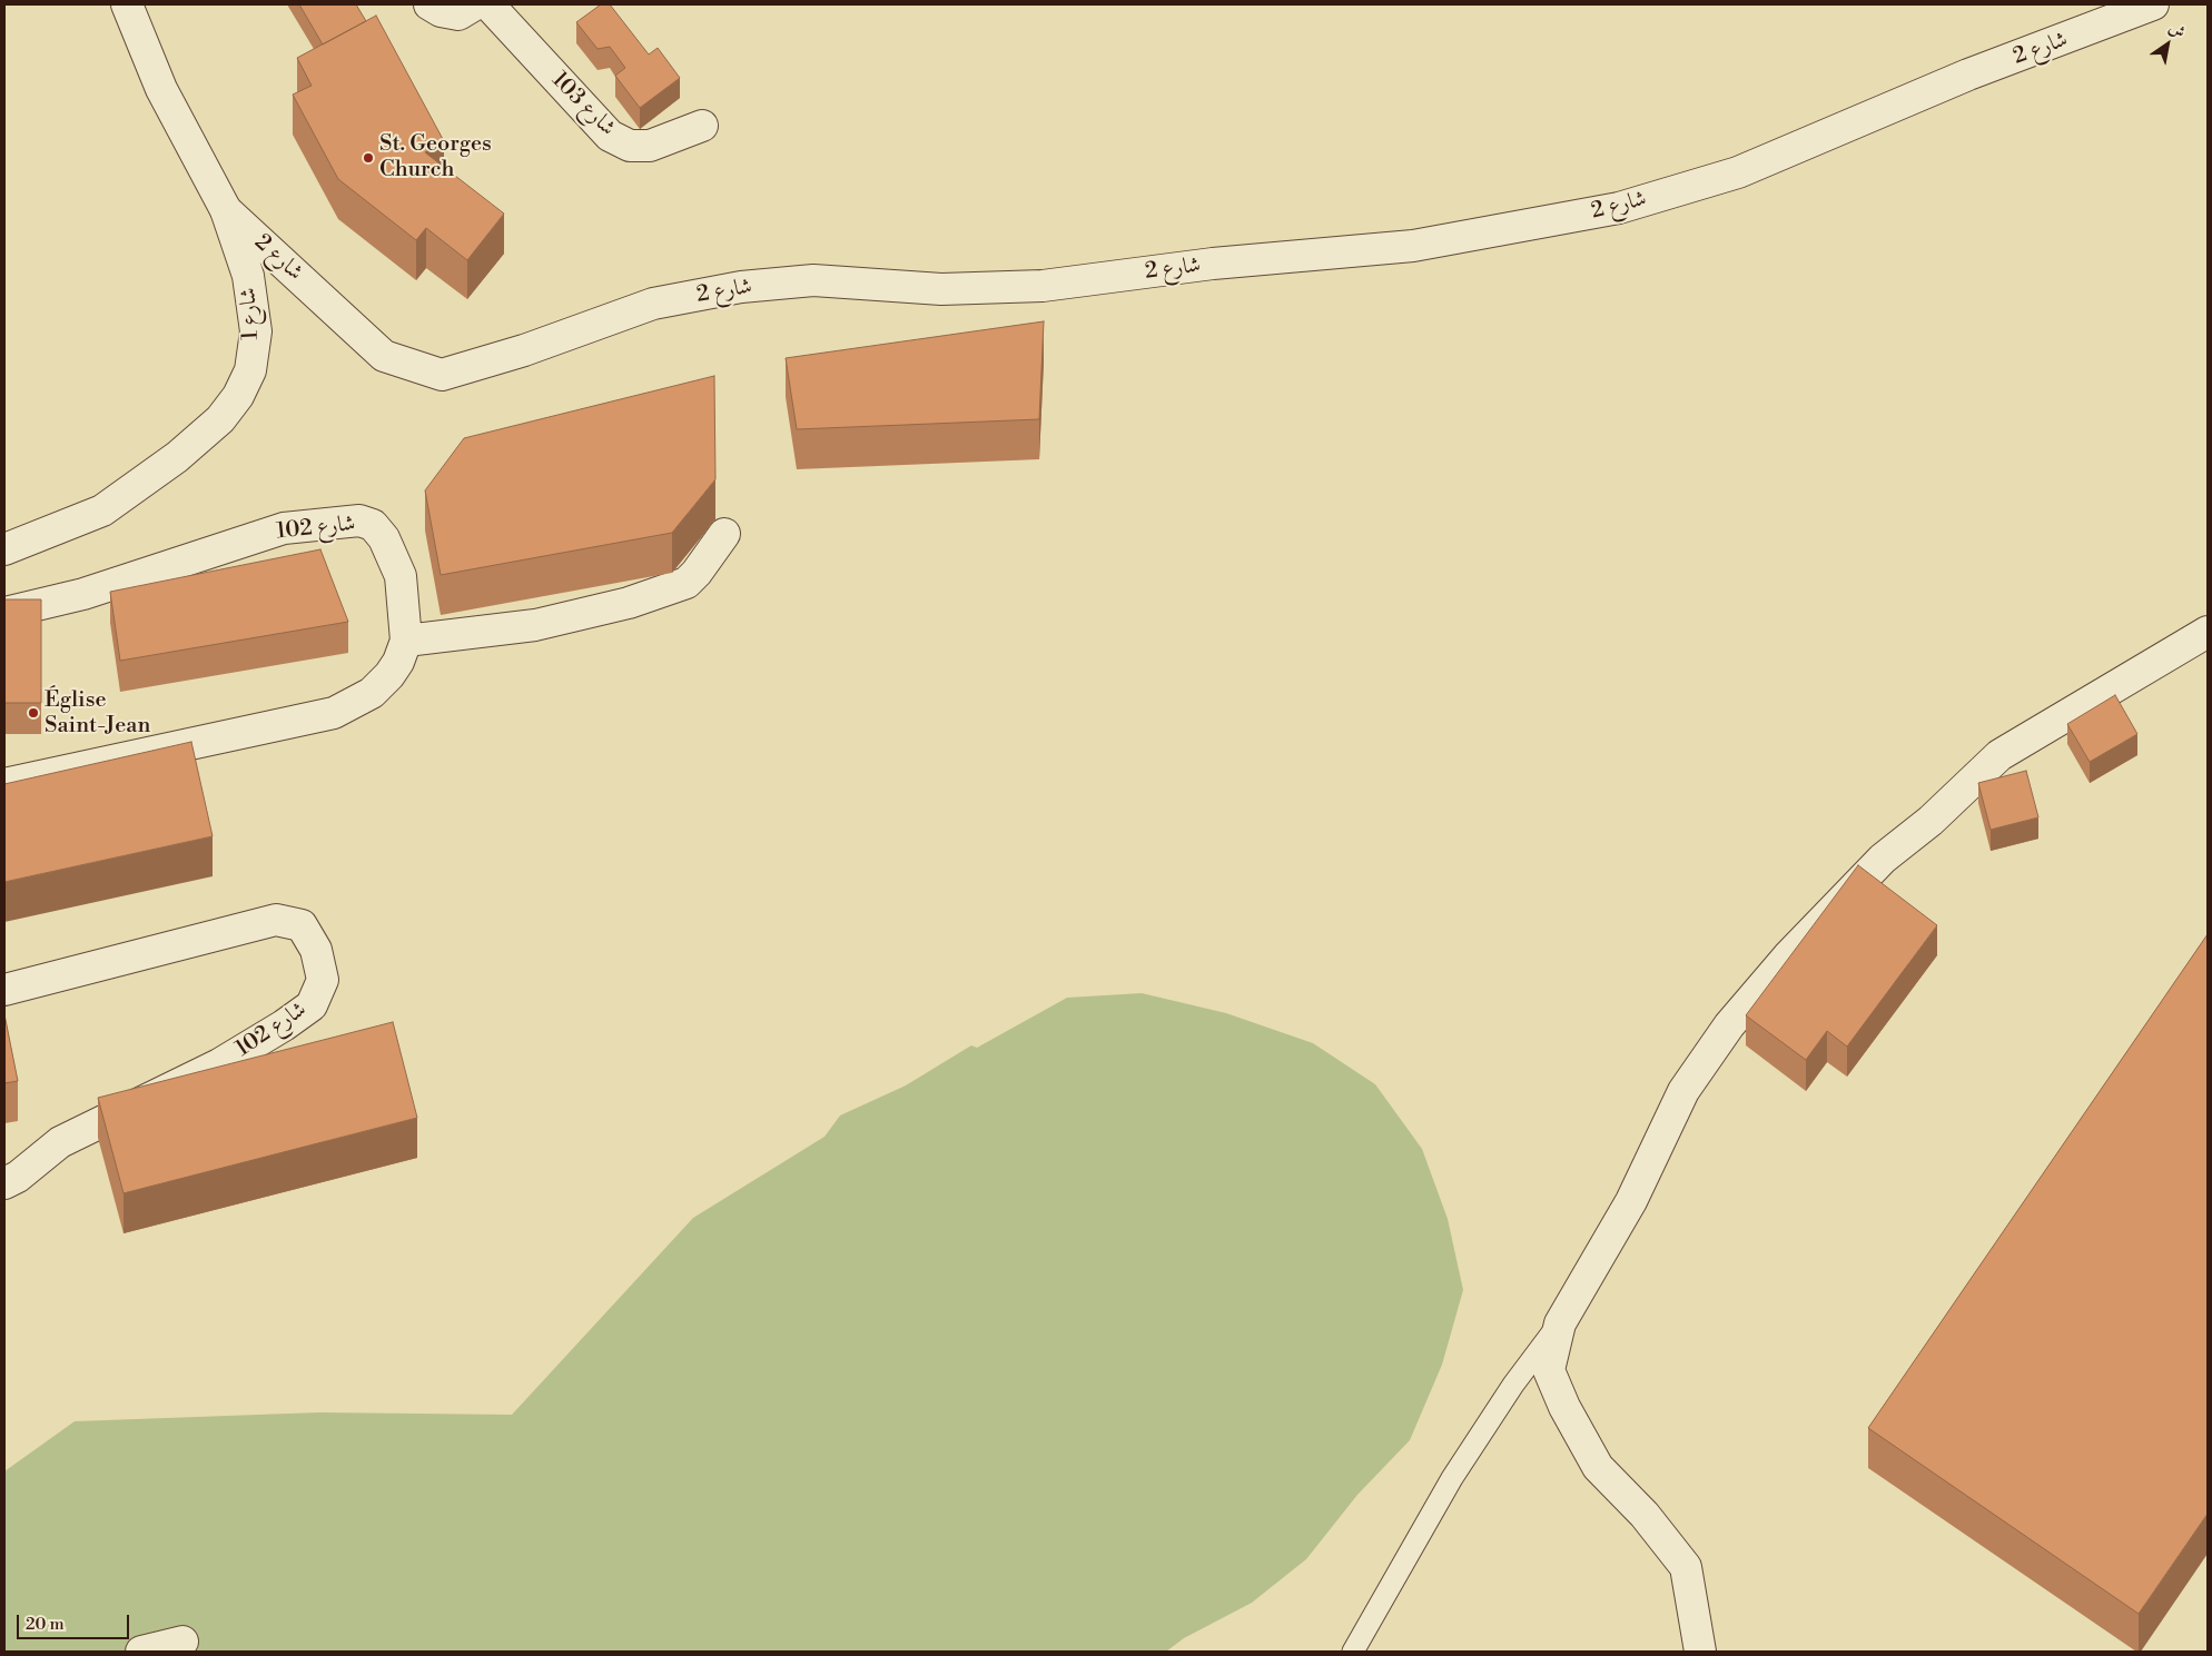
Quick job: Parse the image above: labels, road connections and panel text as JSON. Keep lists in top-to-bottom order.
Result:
{
  "streets": {
    "street": [
      "شارع 2",
      "شارع 103",
      "شارع 1",
      "شارع 102"
    ]
  },
  "crossings": [
    ["شارع 2", "شارع 1"]
  ],
  "places": ["St. Georges Church", "Église Saint-Jean"],
  "scale_bar": "20 m",
  "north": "top right"
}
